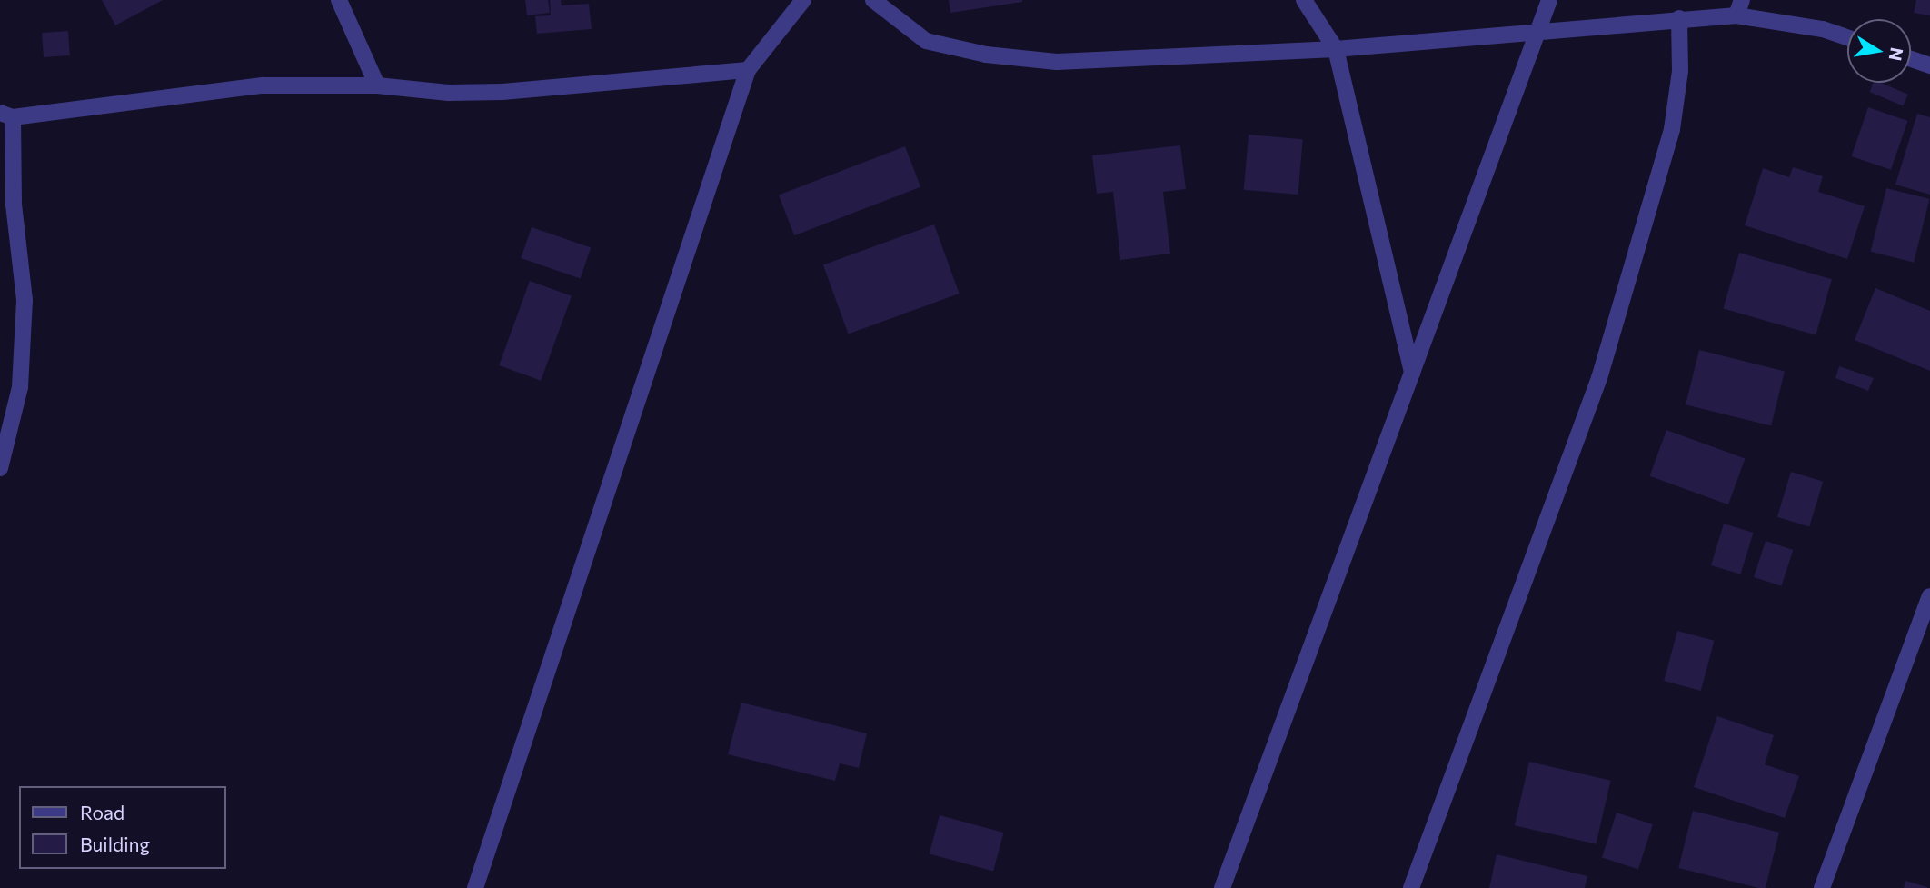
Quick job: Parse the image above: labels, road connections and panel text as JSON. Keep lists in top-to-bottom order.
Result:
{
  "legend": ["Road", "Building"],
  "north": "right"
}
